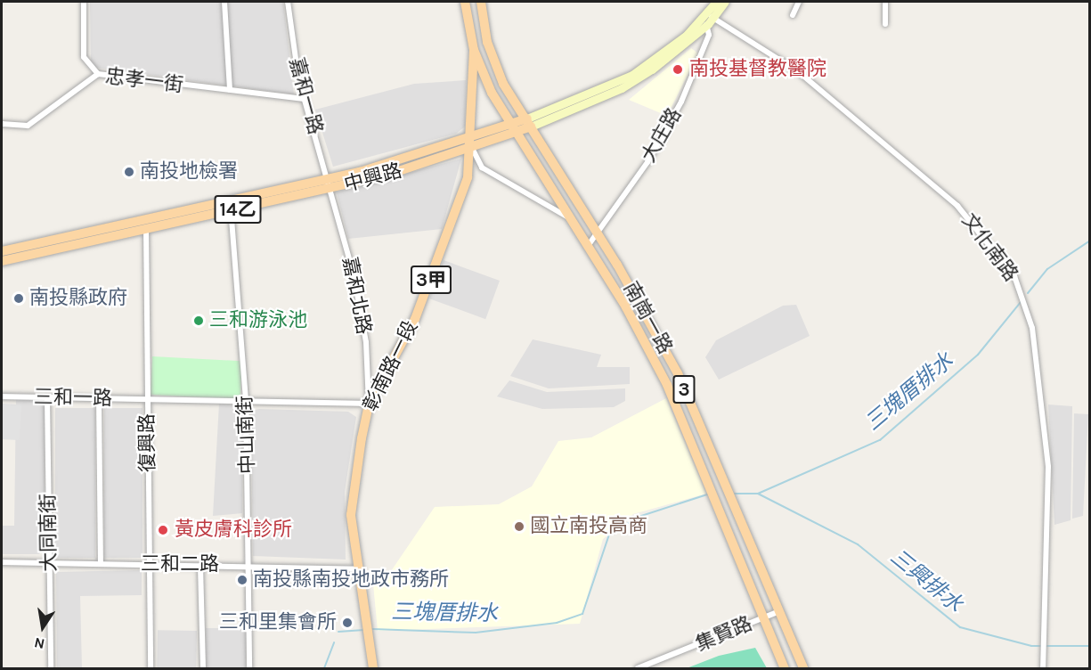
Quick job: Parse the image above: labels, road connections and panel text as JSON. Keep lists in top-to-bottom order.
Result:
{
  "streets": {
    "main road": [
      "大庄路",
      "中興路",
      "14乙",
      "3甲",
      "南崗一路",
      "彰南路一段",
      "3"
    ],
    "street": [
      "忠孝一街",
      "嘉和一路",
      "文化南路",
      "嘉和北路",
      "三和一路",
      "中山南街",
      "復興路",
      "大同南街",
      "三和二路",
      "集賢路"
    ]
  },
  "crossings": [
    ["忠孝一街", "嘉和一路"],
    ["嘉和一路", "中興路"],
    ["嘉和一路", "嘉和北路"],
    ["大庄路", "中興路"],
    ["大庄路", "文化南路"],
    ["大庄路", "南崗一路"],
    ["中興路", "文化南路"],
    ["中興路", "嘉和北路"],
    ["中興路", "南崗一路"],
    ["中興路", "彰南路一段"],
    ["中興路", "3"],
    ["中興路", "中山南街"],
    ["中興路", "復興路"],
    ["嘉和北路", "彰南路一段"],
    ["嘉和北路", "三和一路"],
    ["南崗一路", "彰南路一段"],
    ["南崗一路", "3"],
    ["南崗一路", "集賢路"],
    ["彰南路一段", "三和一路"],
    ["彰南路一段", "三和二路"],
    ["三和一路", "中山南街"],
    ["三和一路", "復興路"],
    ["三和一路", "大同南街"],
    ["中山南街", "三和二路"],
    ["復興路", "三和二路"],
    ["大同南街", "三和二路"]
  ],
  "water": ["三塊厝排水", "三興排水"],
  "places": [
    "南投基督教醫院",
    "南投地檢署",
    "南投縣政府",
    "三和游泳池",
    "國立南投高商",
    "黃皮膚科診所",
    "南投縣南投地政市務所",
    "三和里集會所"
  ],
  "north": "bottom"
}
